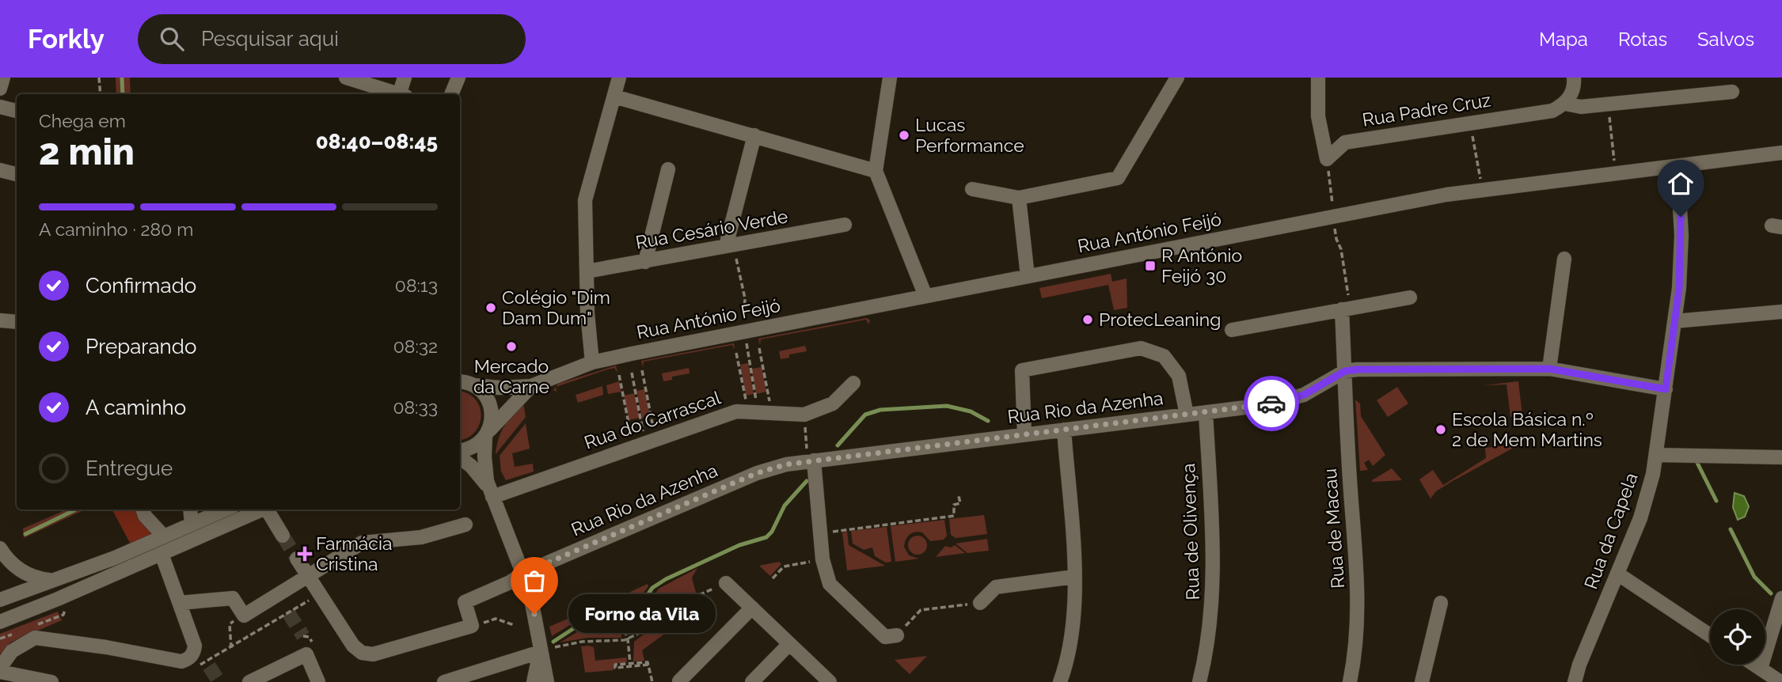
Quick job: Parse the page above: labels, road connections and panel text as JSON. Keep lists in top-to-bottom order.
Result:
{
  "streets": {
    "street": [
      "Rua Padre Cruz",
      "Rua Cesário Verde",
      "Rua António Feijó",
      "Rua Rio da Azenha",
      "Rua do Carrascal",
      "Rua de Macau",
      "Rua da Capela",
      "Rua de Olivença"
    ]
  },
  "crossings": [
    ["Rua Rio da Azenha", "Rua de Macau"],
    ["Rua Rio da Azenha", "Rua de Olivença"]
  ],
  "places": {
    "other": [
      "Lucas Performance",
      "Colégio \"Dim Dam Dum\"",
      "ProtecLeaning",
      "Mercado da Carne",
      "Escola Básica n.º 2 de Mem Martins",
      "Forno da Vila"
    ],
    "transit": ["R António Feijó 30"],
    "health": ["Farmácia Cristina"]
  },
  "page": {
    "header": "Forkly",
    "search": "Pesquisar aqui",
    "nav": ["Mapa", "Rotas", "Salvos"],
    "heading": ["2 min", "Chega em", "08:40–08:45"],
    "bar": "A caminho · 280 m",
    "list": [
      ["Confirmado", "08:13"],
      ["Preparando", "08:32"],
      ["A caminho", "08:33"],
      "Entregue"
    ],
    "bubble": "Forno da Vila"
  }
}
